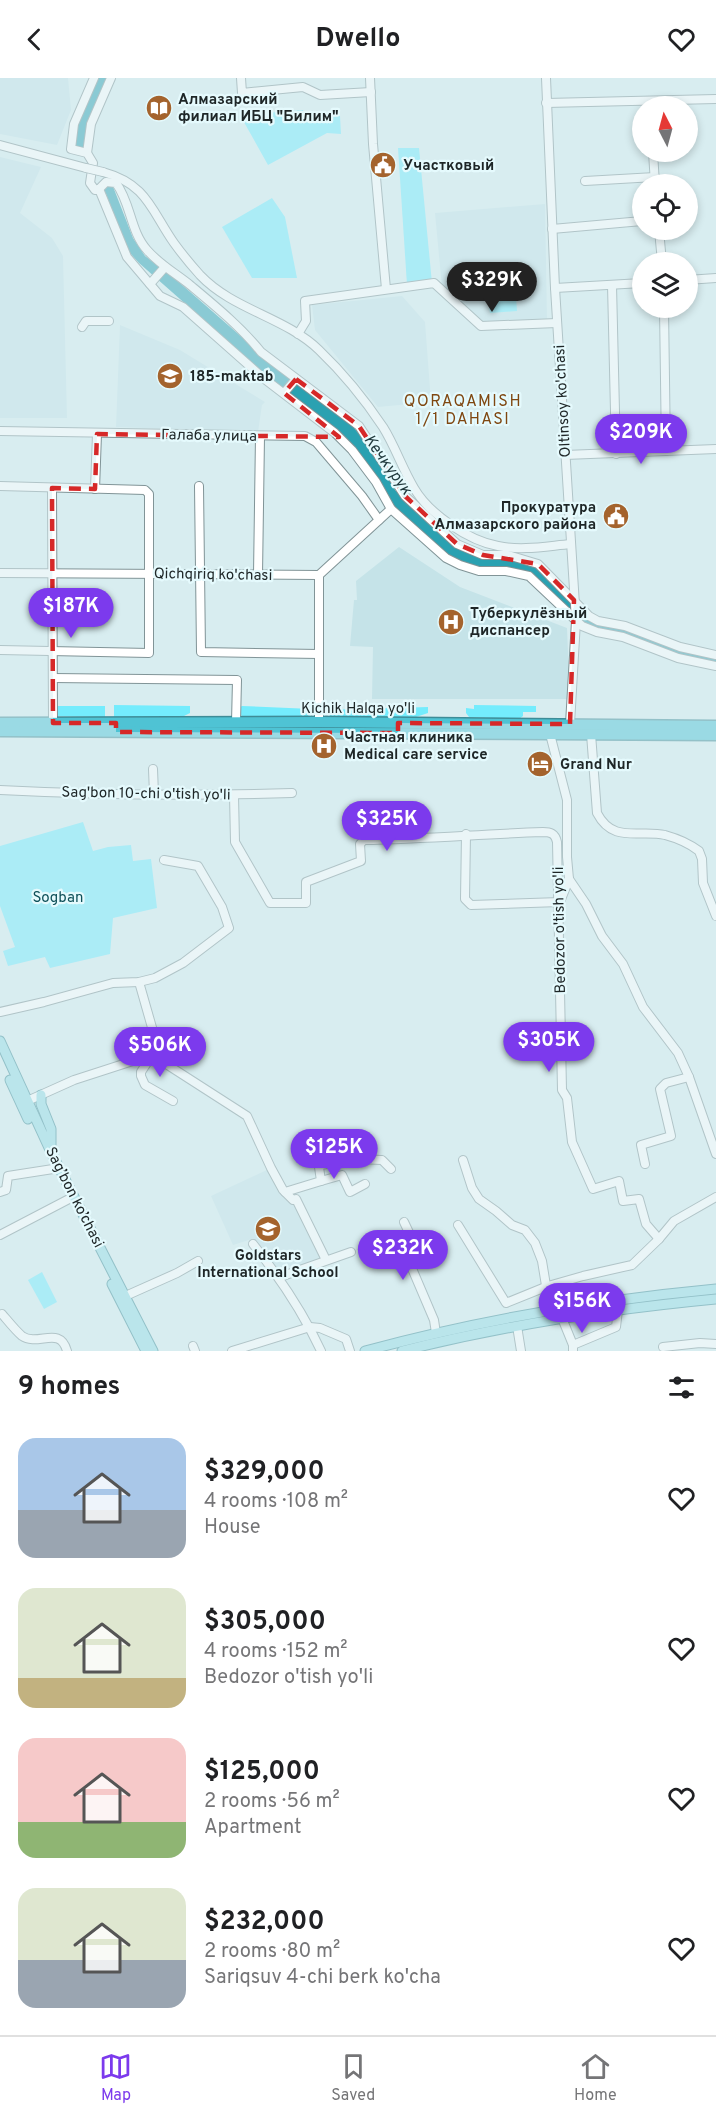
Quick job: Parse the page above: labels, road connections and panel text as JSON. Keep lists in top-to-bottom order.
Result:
{
  "streets": {
    "highway": ["Kichik Halqa yo'li"],
    "main road": ["Sag’bon ko’chasi"],
    "street": [
      "Oltinsoy ko'chasi",
      "Галаба улица",
      "Qichqiriq ko'chasi",
      "Sag'bon 10-chi o'tish yo'li",
      "Bedozor o'tish yo'li"
    ]
  },
  "crossings": [
    ["Oltinsoy ko'chasi", "Kichik Halqa yo'li"]
  ],
  "districts": ["QORAQAMISH 1/1 DAHASI"],
  "water": ["Кечкурук"],
  "parks": ["Sogban"],
  "places": {
    "library": ["Алмазарский филиал ИБЦ \"Билим\""],
    "public building": ["Участковый", "Прокуратура Алмазарского района"],
    "school or university": ["185-maktab", "Goldstars International School"],
    "hospital": ["Туберкулёзный диспансер", "Частная клиника Medical care service"],
    "hotel": ["Grand Nur"]
  },
  "north": "top",
  "page": {
    "header": "Dwello",
    "price": [
      "$329K",
      "$209K",
      "$187K",
      "$325K",
      "$305K",
      "$506K",
      "$125K",
      "$232K",
      "$156K"
    ],
    "heading": "9 homes",
    "list": [
      {
        "name": "$329,000",
        "note": "4 rooms · 108 m² · House"
      },
      {
        "name": "$305,000",
        "note": "4 rooms · 152 m² · Bedozor o'tish yo'li"
      },
      {
        "name": "$125,000",
        "note": "2 rooms · 56 m² · Apartment"
      },
      {
        "name": "$232,000",
        "note": "2 rooms · 80 m² · Sariqsuv 4-chi berk ko'cha"
      }
    ],
    "tabs": ["Map", "Saved", "Home"]
  }
}
